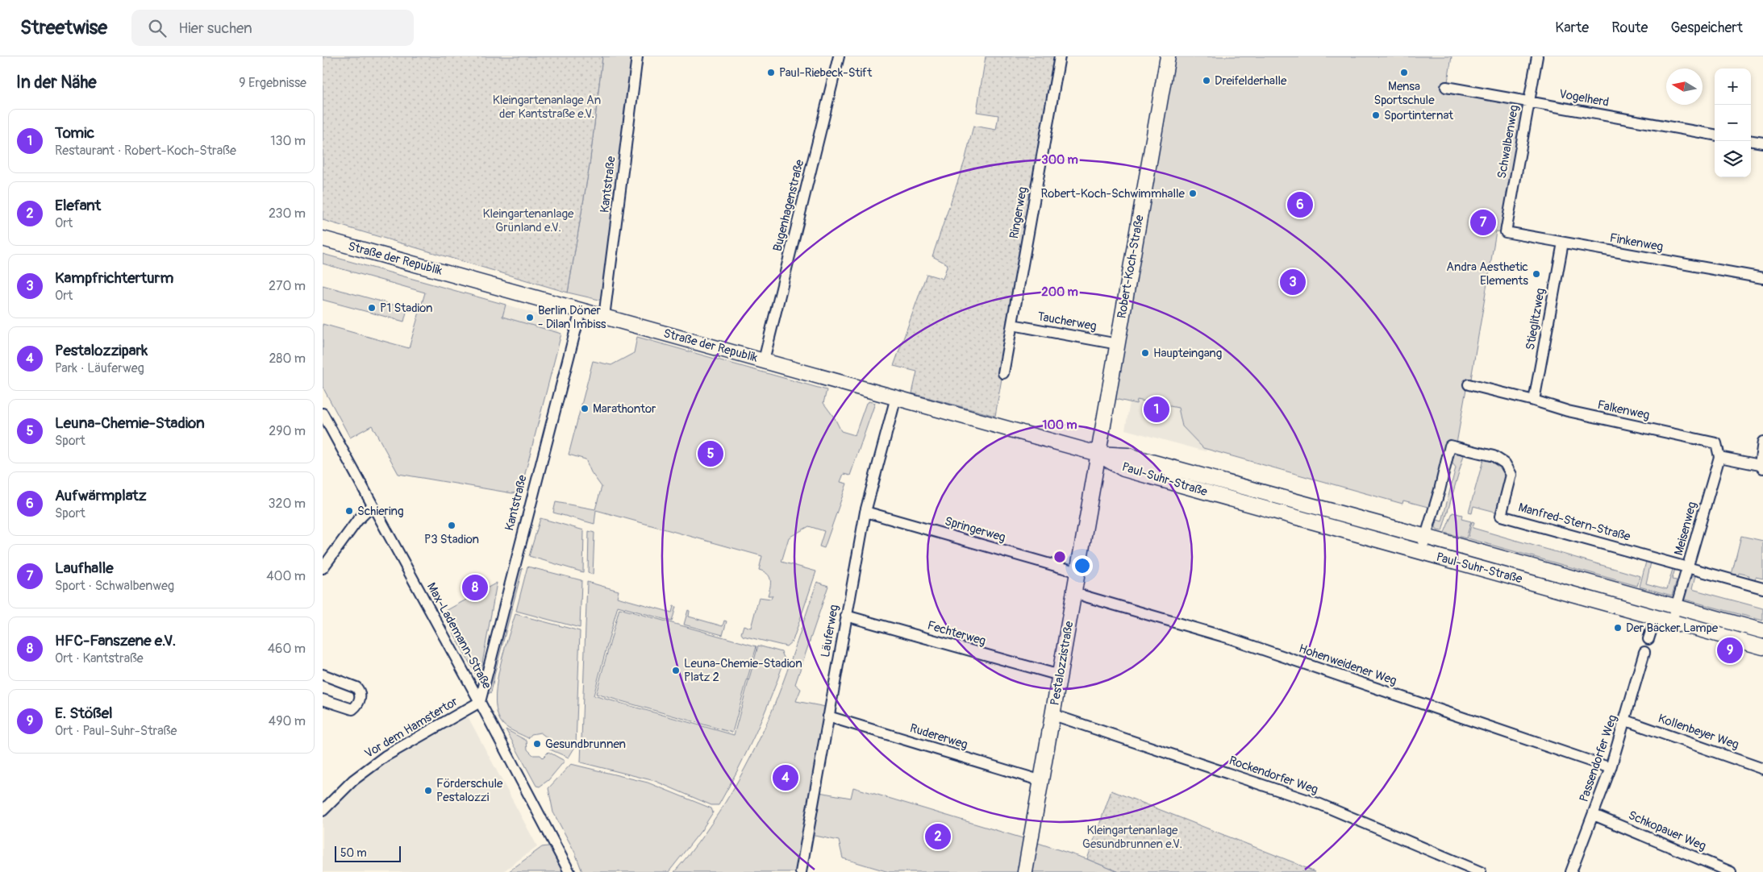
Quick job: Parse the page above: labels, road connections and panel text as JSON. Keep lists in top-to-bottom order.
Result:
{
  "streets": {
    "street": [
      "Vogelherd",
      "Schwalbenweg",
      "Kantstraße",
      "Bugenhagenstraße",
      "Ringerweg",
      "Finkenweg",
      "Straße der Republik",
      "Robert-Koch-Straße",
      "Stieglitzweg",
      "Taucherweg",
      "Falkenweg",
      "Paul-Suhr-Straße",
      "Manfred-Stern-Straße",
      "Meisenweg",
      "Springerweg",
      "Läuferweg",
      "Fechterweg",
      "Max-Lademann-Straße",
      "Pestalozzistraße",
      "Hohenweidener Weg",
      "Vor dem Hamstertor",
      "Kollenbeyer Weg",
      "Rudererweg",
      "Passendorfer Weg",
      "Rockendorfer Weg",
      "Schkopauer Weg"
    ]
  },
  "crossings": [
    ["Vogelherd", "Schwalbenweg"],
    ["Schwalbenweg", "Finkenweg"],
    ["Kantstraße", "Straße der Republik"],
    ["Kantstraße", "Max-Lademann-Straße"],
    ["Kantstraße", "Vor dem Hamstertor"],
    ["Bugenhagenstraße", "Straße der Republik"],
    ["Ringerweg", "Taucherweg"],
    ["Finkenweg", "Stieglitzweg"],
    ["Straße der Republik", "Robert-Koch-Straße"],
    ["Straße der Republik", "Paul-Suhr-Straße"],
    ["Straße der Republik", "Läuferweg"],
    ["Straße der Republik", "Pestalozzistraße"],
    ["Robert-Koch-Straße", "Taucherweg"],
    ["Robert-Koch-Straße", "Paul-Suhr-Straße"],
    ["Robert-Koch-Straße", "Pestalozzistraße"],
    ["Stieglitzweg", "Falkenweg"],
    ["Falkenweg", "Meisenweg"],
    ["Paul-Suhr-Straße", "Manfred-Stern-Straße"],
    ["Paul-Suhr-Straße", "Meisenweg"],
    ["Paul-Suhr-Straße", "Pestalozzistraße"],
    ["Manfred-Stern-Straße", "Meisenweg"],
    ["Springerweg", "Läuferweg"],
    ["Springerweg", "Pestalozzistraße"],
    ["Läuferweg", "Fechterweg"],
    ["Läuferweg", "Rudererweg"],
    ["Fechterweg", "Pestalozzistraße"],
    ["Max-Lademann-Straße", "Vor dem Hamstertor"],
    ["Pestalozzistraße", "Hohenweidener Weg"],
    ["Pestalozzistraße", "Rudererweg"],
    ["Pestalozzistraße", "Rockendorfer Weg"],
    ["Hohenweidener Weg", "Passendorfer Weg"],
    ["Kollenbeyer Weg", "Passendorfer Weg"],
    ["Passendorfer Weg", "Schkopauer Weg"]
  ],
  "parks": ["Kleingartenanlage An der Kantstraße e.V.", "Kleingartenanlage Grünland e.V.", "Kleingartenanlage Gesundbrunnen e.V."],
  "places": [
    "Paul-Riebeck-Stift",
    "Mensa Sportschule",
    "Dreifelderhalle",
    "Sportinternat",
    "Robert-Koch-Schwimmhalle",
    "Andra Aesthetic Elements",
    "P1 Stadion",
    "Berlin Döner - Dilan Imbiss",
    "Haupteingang",
    "Marathontor",
    "Schiering",
    "P3 Stadion",
    "Der Bäcker Lampe",
    "Leuna-Chemie-Stadion Platz 2",
    "Gesundbrunnen",
    "Förderschule Pestalozzi"
  ],
  "scale_bar": "50 m",
  "north": "left",
  "page": {
    "header": "Streetwise",
    "search": "Hier suchen",
    "nav": ["Karte", "Route", "Gespeichert"],
    "heading": ["In der Nähe", "9 Ergebnisse"],
    "map_buttons": ["+", "−"],
    "list": [
      {
        "mark": "1",
        "name": "Tomic",
        "note": "Restaurant · Robert-Koch-Straße",
        "value": "130 m"
      },
      {
        "mark": "2",
        "name": "Elefant",
        "note": "Ort",
        "value": "230 m"
      },
      {
        "mark": "3",
        "name": "Kampfrichterturm",
        "note": "Ort",
        "value": "270 m"
      },
      {
        "mark": "4",
        "name": "Pestalozzipark",
        "note": "Park · Läuferweg",
        "value": "280 m"
      },
      {
        "mark": "5",
        "name": "Leuna-Chemie-Stadion",
        "note": "Sport",
        "value": "290 m"
      },
      {
        "mark": "6",
        "name": "Aufwärmplatz",
        "note": "Sport",
        "value": "320 m"
      },
      {
        "mark": "7",
        "name": "Laufhalle",
        "note": "Sport · Schwalbenweg",
        "value": "400 m"
      },
      {
        "mark": "8",
        "name": "HFC-Fanszene e.V.",
        "note": "Ort · Kantstraße",
        "value": "460 m"
      },
      {
        "mark": "9",
        "name": "E. Stößel",
        "note": "Ort · Paul-Suhr-Straße",
        "value": "490 m"
      }
    ],
    "pins": [
      "6",
      "7",
      "3",
      "1",
      "5",
      "8",
      "9",
      "4",
      "2"
    ],
    "scale": "50 m"
  },
  "rings": ["300 m", "200 m", "100 m"]
}
